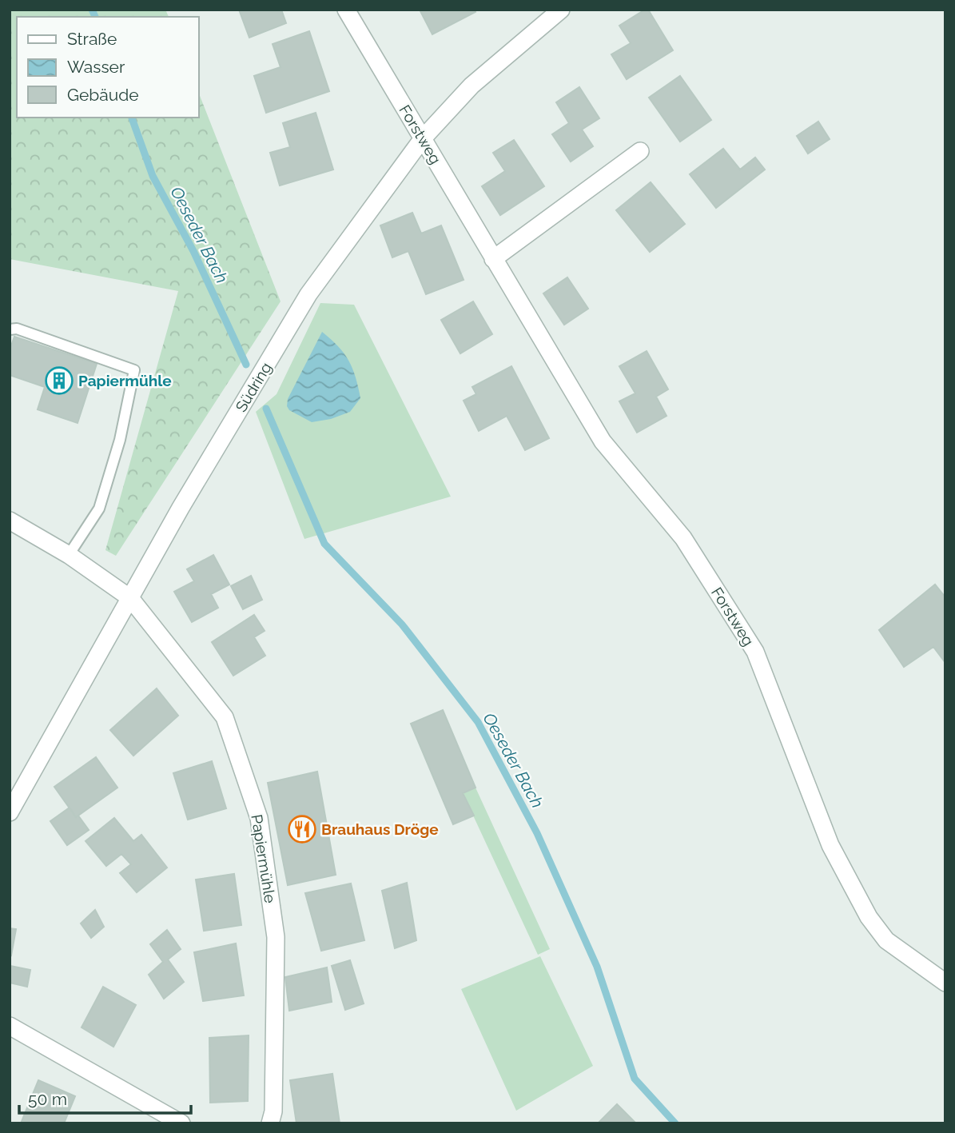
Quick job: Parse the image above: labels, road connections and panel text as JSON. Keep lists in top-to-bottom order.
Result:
{
  "streets": {
    "street": ["Forstweg", "Südring", "Papiermühle"]
  },
  "crossings": [
    ["Forstweg", "Südring"],
    ["Südring", "Papiermühle"]
  ],
  "water": ["Oeseder Bach"],
  "places": {
    "building": ["Papiermühle"],
    "restaurant": ["Brauhaus Dröge"]
  },
  "legend": ["Straße", "Wasser", "Gebäude"],
  "scale_bar": "50 m"
}
